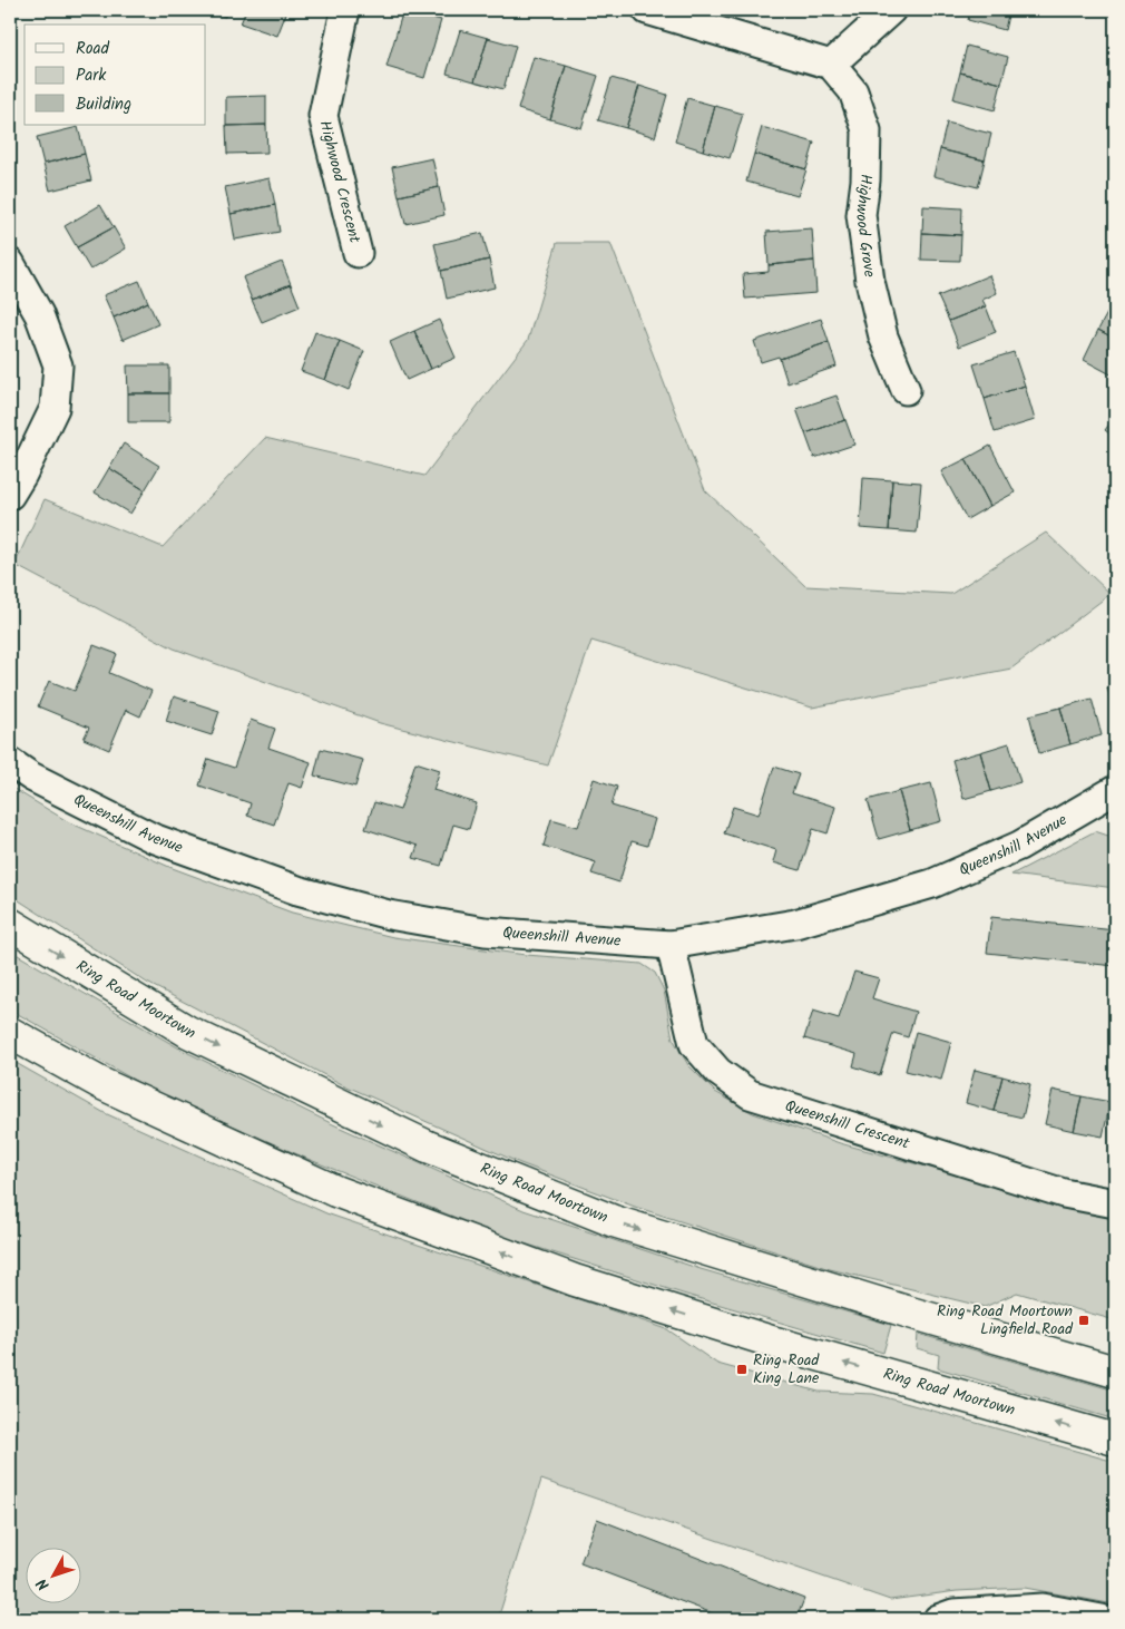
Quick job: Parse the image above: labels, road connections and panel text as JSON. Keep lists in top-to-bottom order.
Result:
{
  "streets": {
    "highway": ["Ring Road Moortown"],
    "street": [
      "Highwood Crescent",
      "Highwood Grove",
      "Queenshill Avenue",
      "Queenshill Crescent"
    ]
  },
  "crossings": [
    ["Queenshill Avenue", "Queenshill Crescent"]
  ],
  "places": {
    "transit": ["Ring Road Moortown Lingfield Road", "Ring Road King Lane"]
  },
  "legend": ["Road", "Park", "Building"],
  "north": "bottom left"
}
